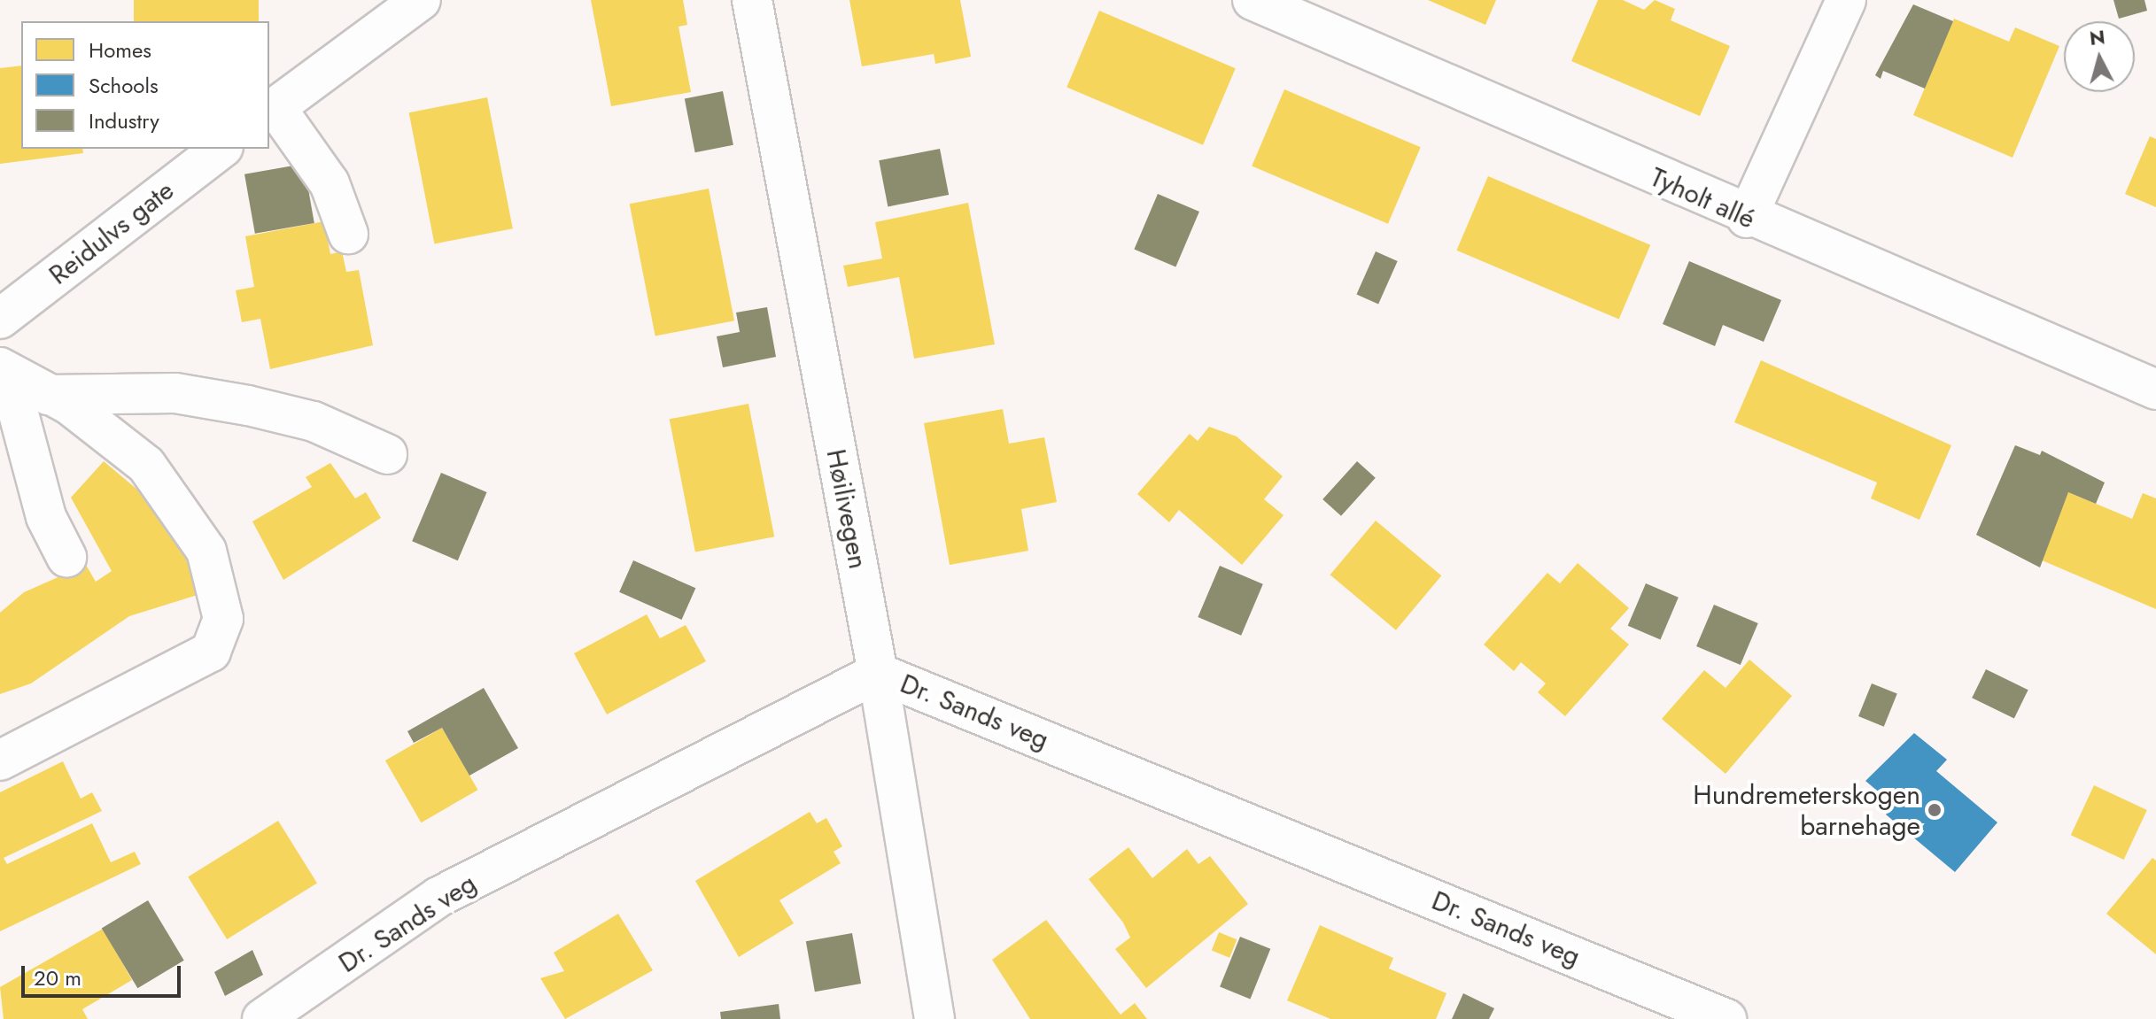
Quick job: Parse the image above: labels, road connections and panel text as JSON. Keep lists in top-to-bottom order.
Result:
{
  "streets": {
    "street": [
      "Tyholt allé",
      "Reidulvs gate",
      "Høilivegen",
      "Dr. Sands veg"
    ]
  },
  "crossings": [
    ["Høilivegen", "Dr. Sands veg"]
  ],
  "places": ["Hundremeterskogen barnehage"],
  "legend": ["Homes", "Schools", "Industry"],
  "scale_bar": "20 m",
  "north": "top"
}
